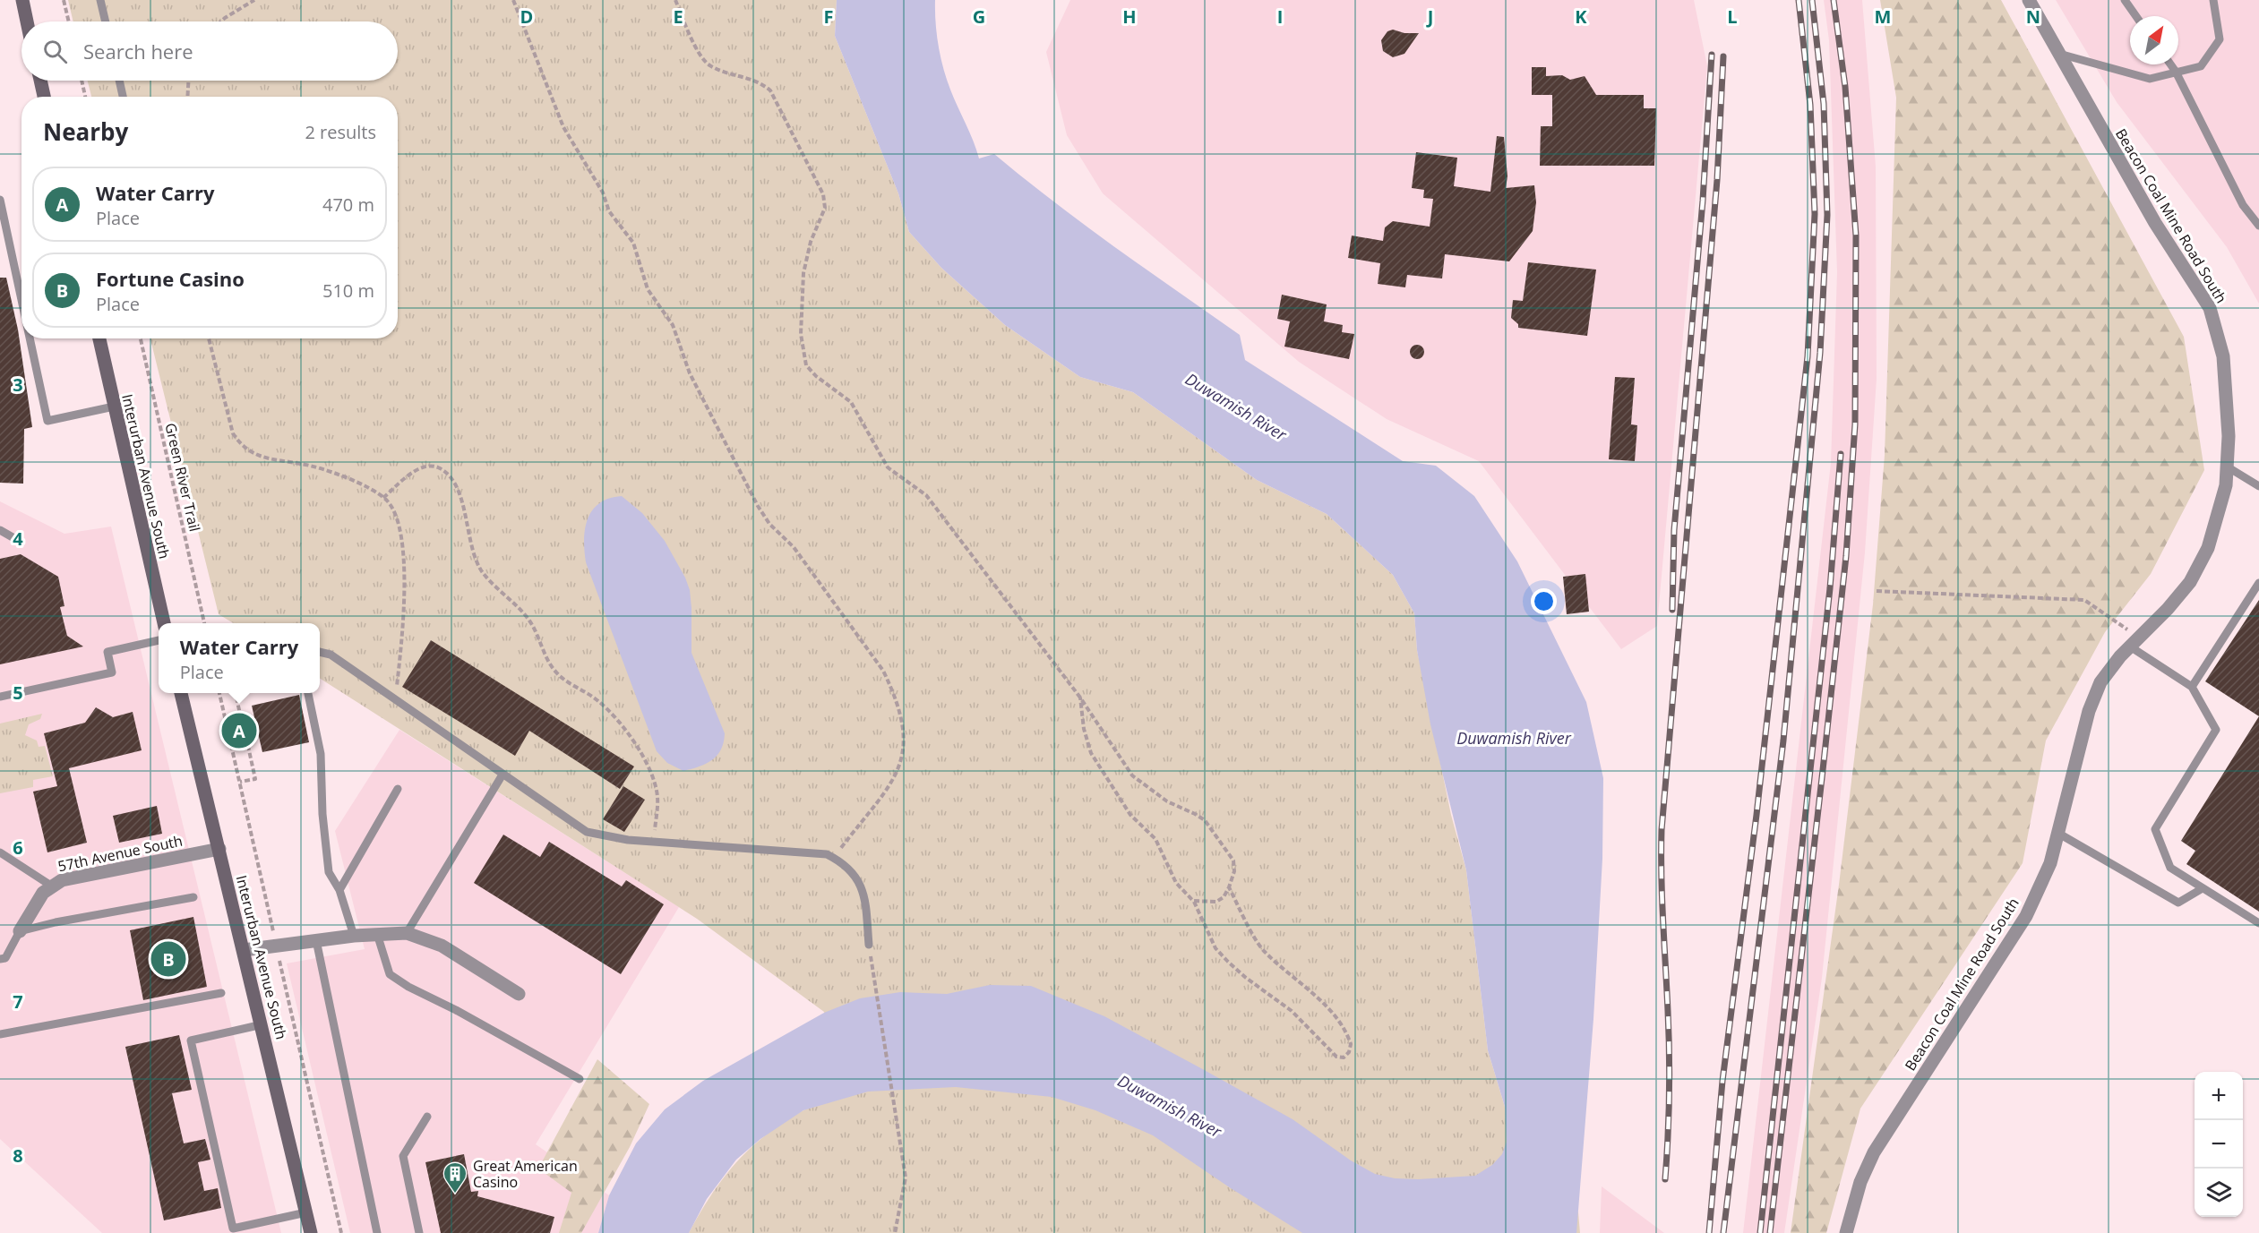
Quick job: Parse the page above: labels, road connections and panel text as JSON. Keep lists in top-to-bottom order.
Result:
{
  "streets": {
    "main road": ["Interurban Avenue South"],
    "street": ["Beacon Coal Mine Road South", "57th Avenue South"],
    "path": ["Green River Trail"]
  },
  "crossings": [
    ["Interurban Avenue South", "57th Avenue South"]
  ],
  "water": ["Duwamish River"],
  "places": {
    "building": ["Great American Casino"]
  },
  "north": "top right",
  "page": {
    "search": "Search here",
    "heading": ["Nearby", "2 results"],
    "list": [
      {
        "mark": "A",
        "name": "Water Carry",
        "note": "Place",
        "value": "470 m"
      },
      {
        "mark": "B",
        "name": "Fortune Casino",
        "note": "Place",
        "value": "510 m"
      }
    ],
    "popup": ["Water Carry", "Place"],
    "pins": ["A", "B"],
    "map_buttons": ["+", "−"]
  },
  "grid": {
    "columns": [
      "D",
      "E",
      "F",
      "G",
      "H",
      "I",
      "J",
      "K",
      "L",
      "M",
      "N"
    ],
    "rows": [
      "3",
      "4",
      "5",
      "6",
      "7",
      "8"
    ]
  }
}
